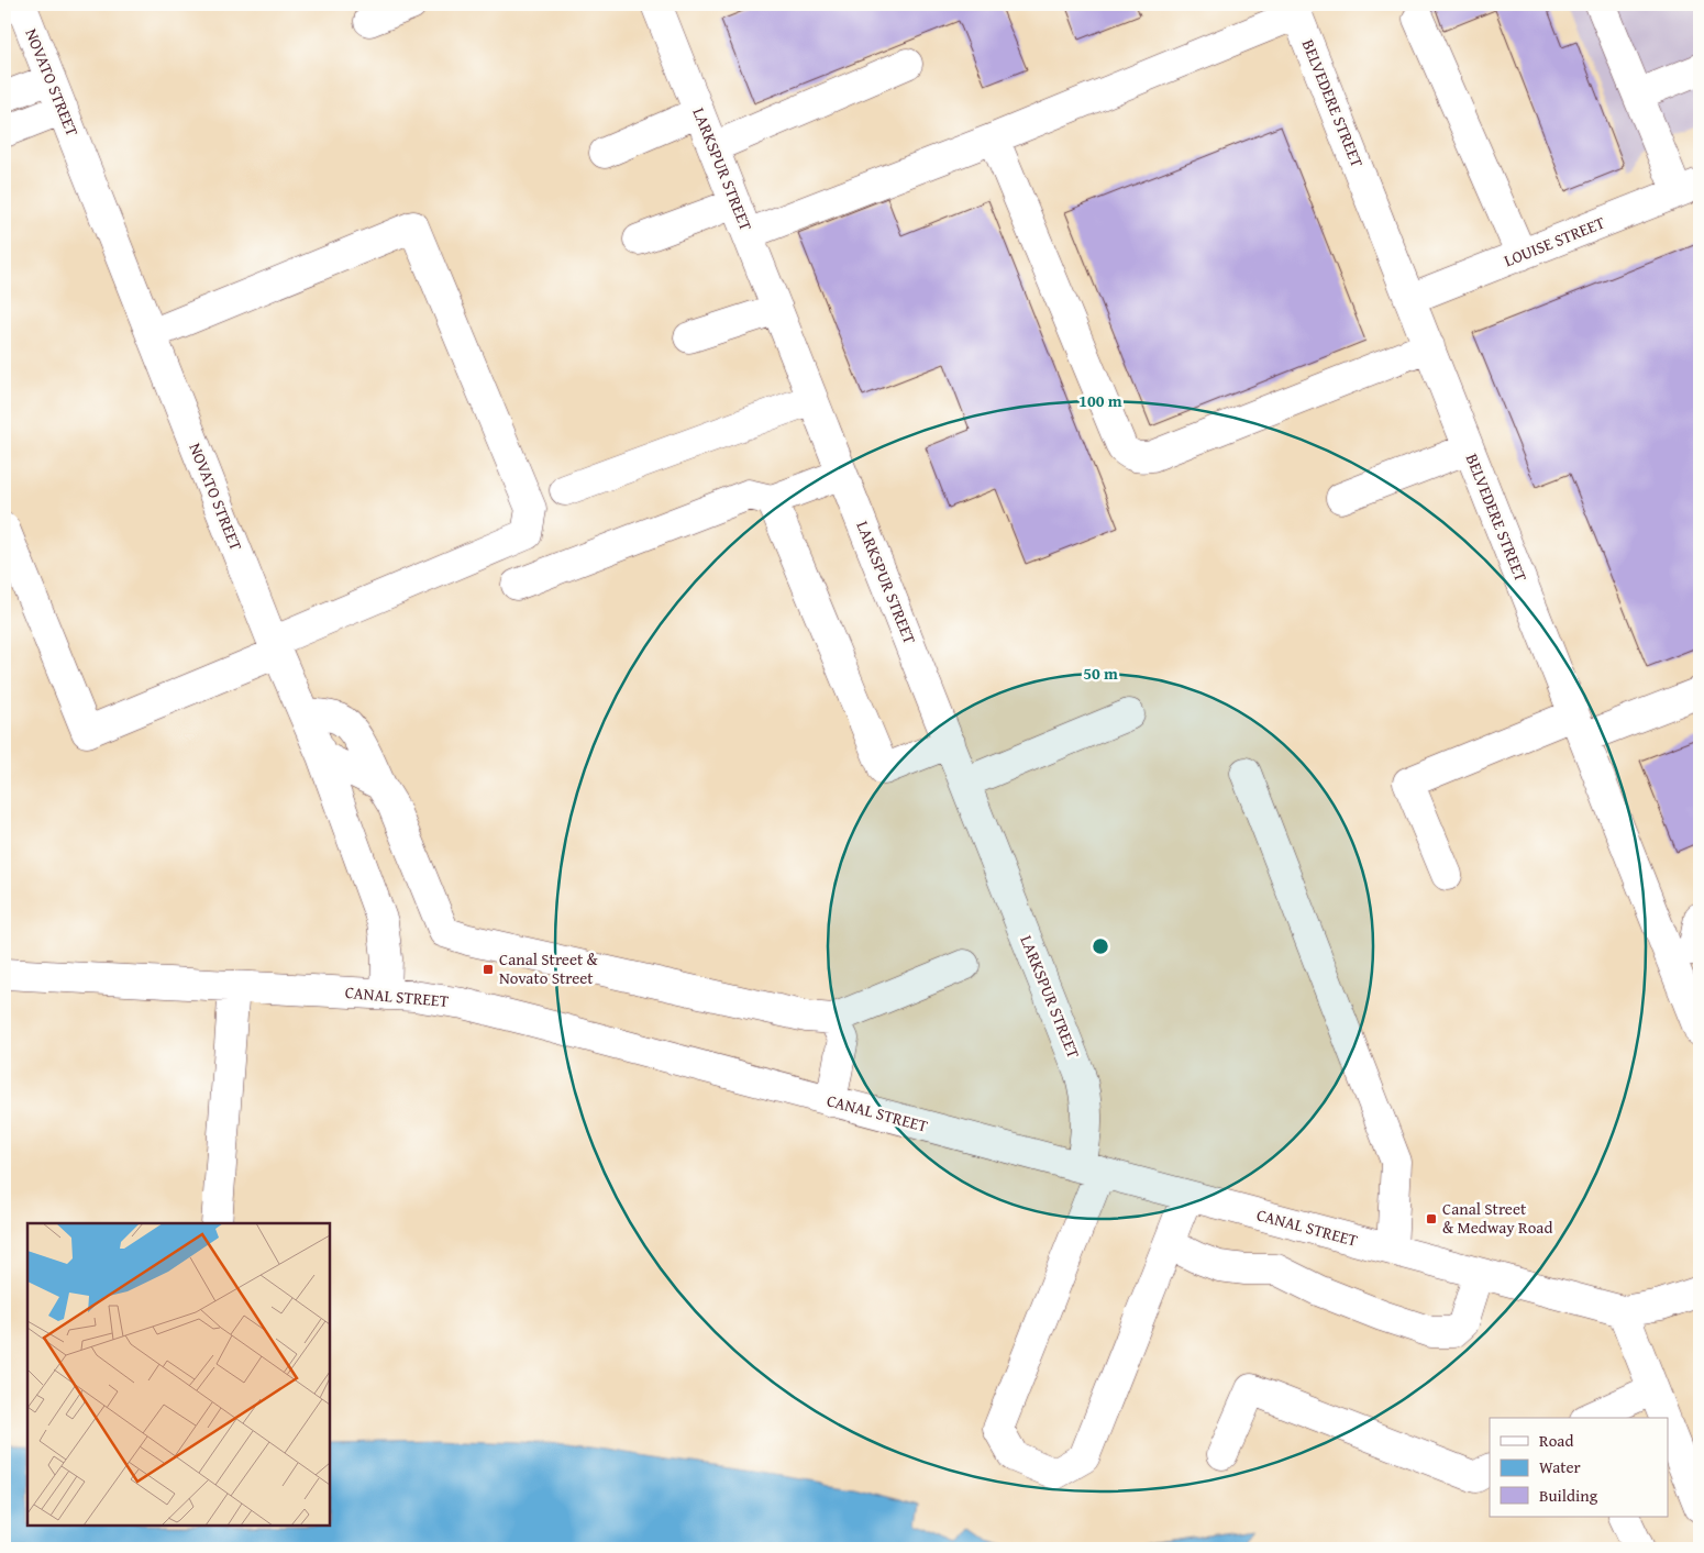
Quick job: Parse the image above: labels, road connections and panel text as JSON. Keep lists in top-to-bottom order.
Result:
{
  "streets": {
    "street": [
      "NOVATO STREET",
      "BELVEDERE STREET",
      "LARKSPUR STREET",
      "LOUISE STREET",
      "CANAL STREET"
    ]
  },
  "crossings": [
    ["NOVATO STREET", "CANAL STREET"],
    ["BELVEDERE STREET", "LOUISE STREET"],
    ["LARKSPUR STREET", "CANAL STREET"]
  ],
  "places": {
    "transit": ["Canal Street & Novato Street", "Canal Street & Medway Road"]
  },
  "legend": ["Road", "Water", "Building"],
  "rings": ["100 m", "50 m"]
}
